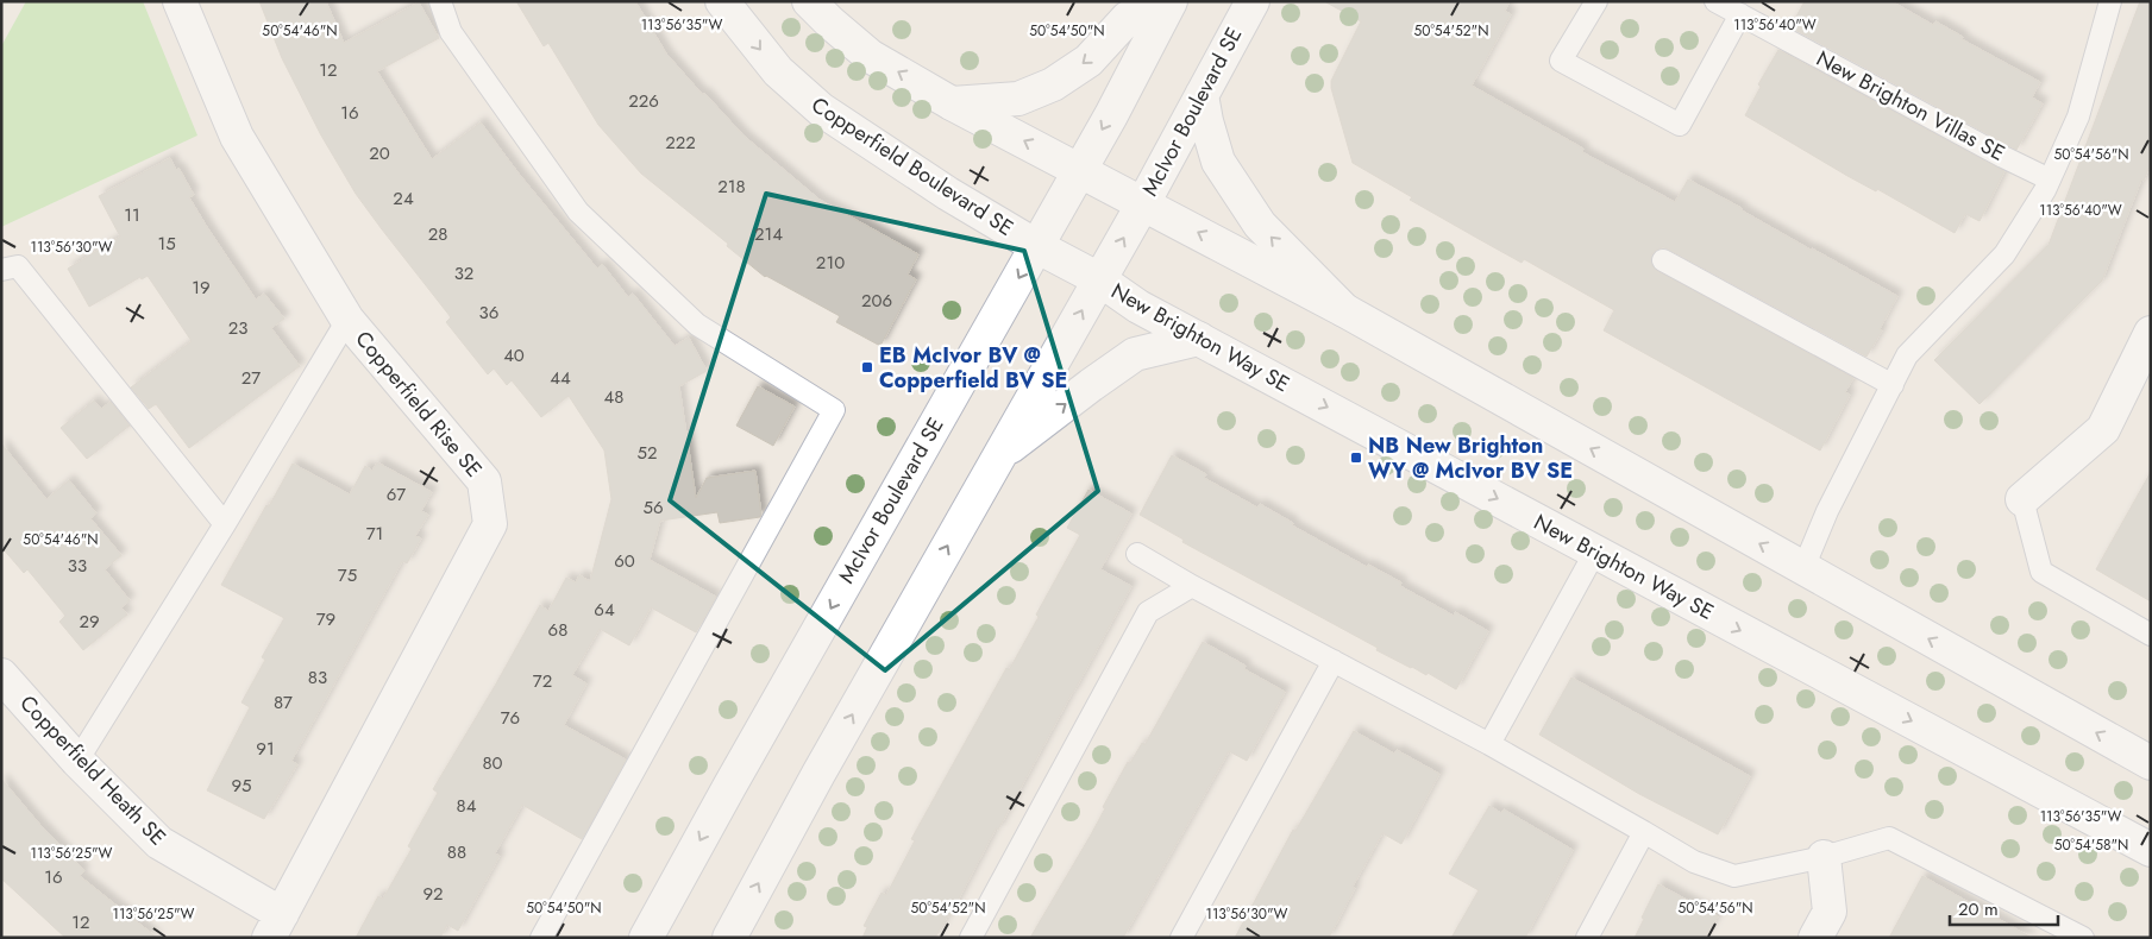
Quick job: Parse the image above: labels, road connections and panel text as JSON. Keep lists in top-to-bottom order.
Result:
{
  "streets": {
    "street": [
      "McIvor Boulevard SE",
      "Copperfield Boulevard SE",
      "New Brighton Way SE",
      "Copperfield Rise SE",
      "Copperfield Heath SE"
    ],
    "lane": ["New Brighton Villas SE"]
  },
  "crossings": [
    ["McIvor Boulevard SE", "Copperfield Boulevard SE"],
    ["McIvor Boulevard SE", "New Brighton Way SE"],
    ["Copperfield Boulevard SE", "New Brighton Way SE"],
    ["Copperfield Rise SE", "Copperfield Heath SE"]
  ],
  "places": {
    "transit": ["EB McIvor BV @ Copperfield BV SE", "NB New Brighton WY @ McIvor BV SE"]
  },
  "house_numbers": [
    "12",
    "226",
    "16",
    "222",
    "20",
    "218",
    "24",
    "11",
    "28",
    "214",
    "15",
    "210",
    "32",
    "19",
    "206",
    "36",
    "23",
    "40",
    "27",
    "44",
    "48",
    "52",
    "67",
    "56",
    "71",
    "60",
    "33",
    "75",
    "64",
    "79",
    "29",
    "68",
    "83",
    "72",
    "87",
    "76",
    "91",
    "80",
    "95",
    "84",
    "88",
    "16",
    "92",
    "12"
  ],
  "scale_bar": "20 m",
  "coordinates": [
    "113°56'35\"W",
    "113°56'40\"W",
    "50°54'46\"N",
    "50°54'50\"N",
    "50°54'52\"N",
    "50°54'56\"N",
    "113°56'30\"W",
    "50°54'58\"N",
    "113°56'25\"W"
  ]
}
